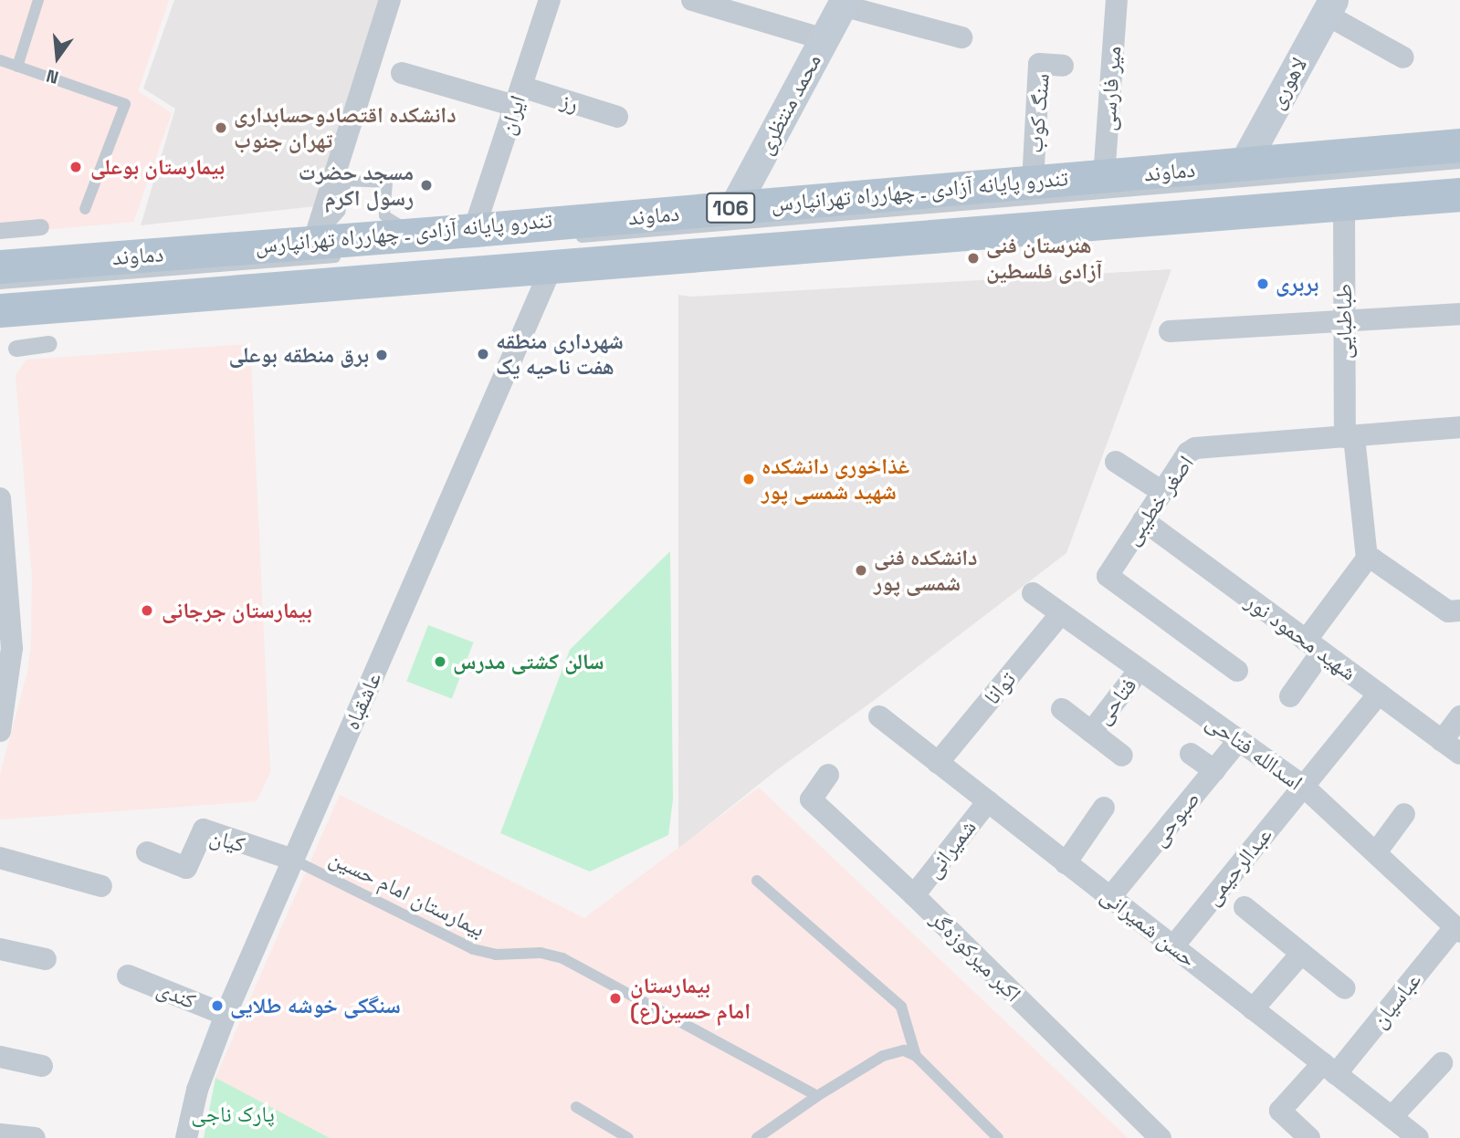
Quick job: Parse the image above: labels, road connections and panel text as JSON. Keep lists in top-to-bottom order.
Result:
{
  "streets": {
    "main road": [
      "لاهوری",
      "محمد منتظری",
      "دماوند",
      "106"
    ],
    "street": [
      "میر فارسی",
      "رز",
      "سنگ کوب",
      "ایران",
      "طباطبایی",
      "اصغر خطیبی",
      "شهید محمود نور",
      "توانا",
      "عاشقباه",
      "فتاحی",
      "اسدالله فتاحی",
      "صبوحی",
      "کیان",
      "شمیرانی",
      "عبدالرحیمی",
      "حسن شمیرانی",
      "اکبر میرکوزه‌گر",
      "کندی",
      "عباسیان"
    ],
    "lane": ["تندرو پایانه آزادی ـ چهارراه تهرانپارس", "بیمارستان امام حسین"]
  },
  "crossings": [
    ["لاهوری", "دماوند"],
    ["میر فارسی", "دماوند"],
    ["رز", "ایران"],
    ["محمد منتظری", "دماوند"],
    ["سنگ کوب", "دماوند"],
    ["ایران", "دماوند"],
    ["دماوند", "طباطبایی"],
    ["دماوند", "عاشقباه"],
    ["طباطبایی", "اصغر خطیبی"],
    ["اصغر خطیبی", "شهید محمود نور"],
    ["شهید محمود نور", "عبدالرحیمی"],
    ["توانا", "اسدالله فتاحی"],
    ["توانا", "حسن شمیرانی"],
    ["عاشقباه", "کیان"],
    ["عاشقباه", "بیمارستان امام حسین"],
    ["عاشقباه", "کندی"],
    ["فتاحی", "اسدالله فتاحی"],
    ["اسدالله فتاحی", "صبوحی"],
    ["اسدالله فتاحی", "عبدالرحیمی"],
    ["اسدالله فتاحی", "عباسیان"],
    ["صبوحی", "حسن شمیرانی"],
    ["کیان", "بیمارستان امام حسین"],
    ["شمیرانی", "حسن شمیرانی"],
    ["شمیرانی", "اکبر میرکوزه‌گر"],
    ["عبدالرحیمی", "حسن شمیرانی"],
    ["حسن شمیرانی", "عباسیان"]
  ],
  "parks": ["پارک ناجی"],
  "places": [
    "دانشکده اقتصادوحسابداری تهران جنوب",
    "بیمارستان بوعلی",
    "مسجد حضرت رسول اکرم",
    "هنرستان فنی آزادی فلسطین",
    "بربری",
    "شهرداری منطقه هفت ناحیه یک",
    "برق منطقه بوعلی",
    "غذاخوری دانشکده شهید شمسی پور",
    "دانشکده فنی شمسی پور",
    "بیمارستان جرجانی",
    "سالن کشتی مدرس",
    "بیمارستان امام حسین(ع)",
    "سنگکی خوشه طلایی"
  ],
  "north": "bottom"
}
